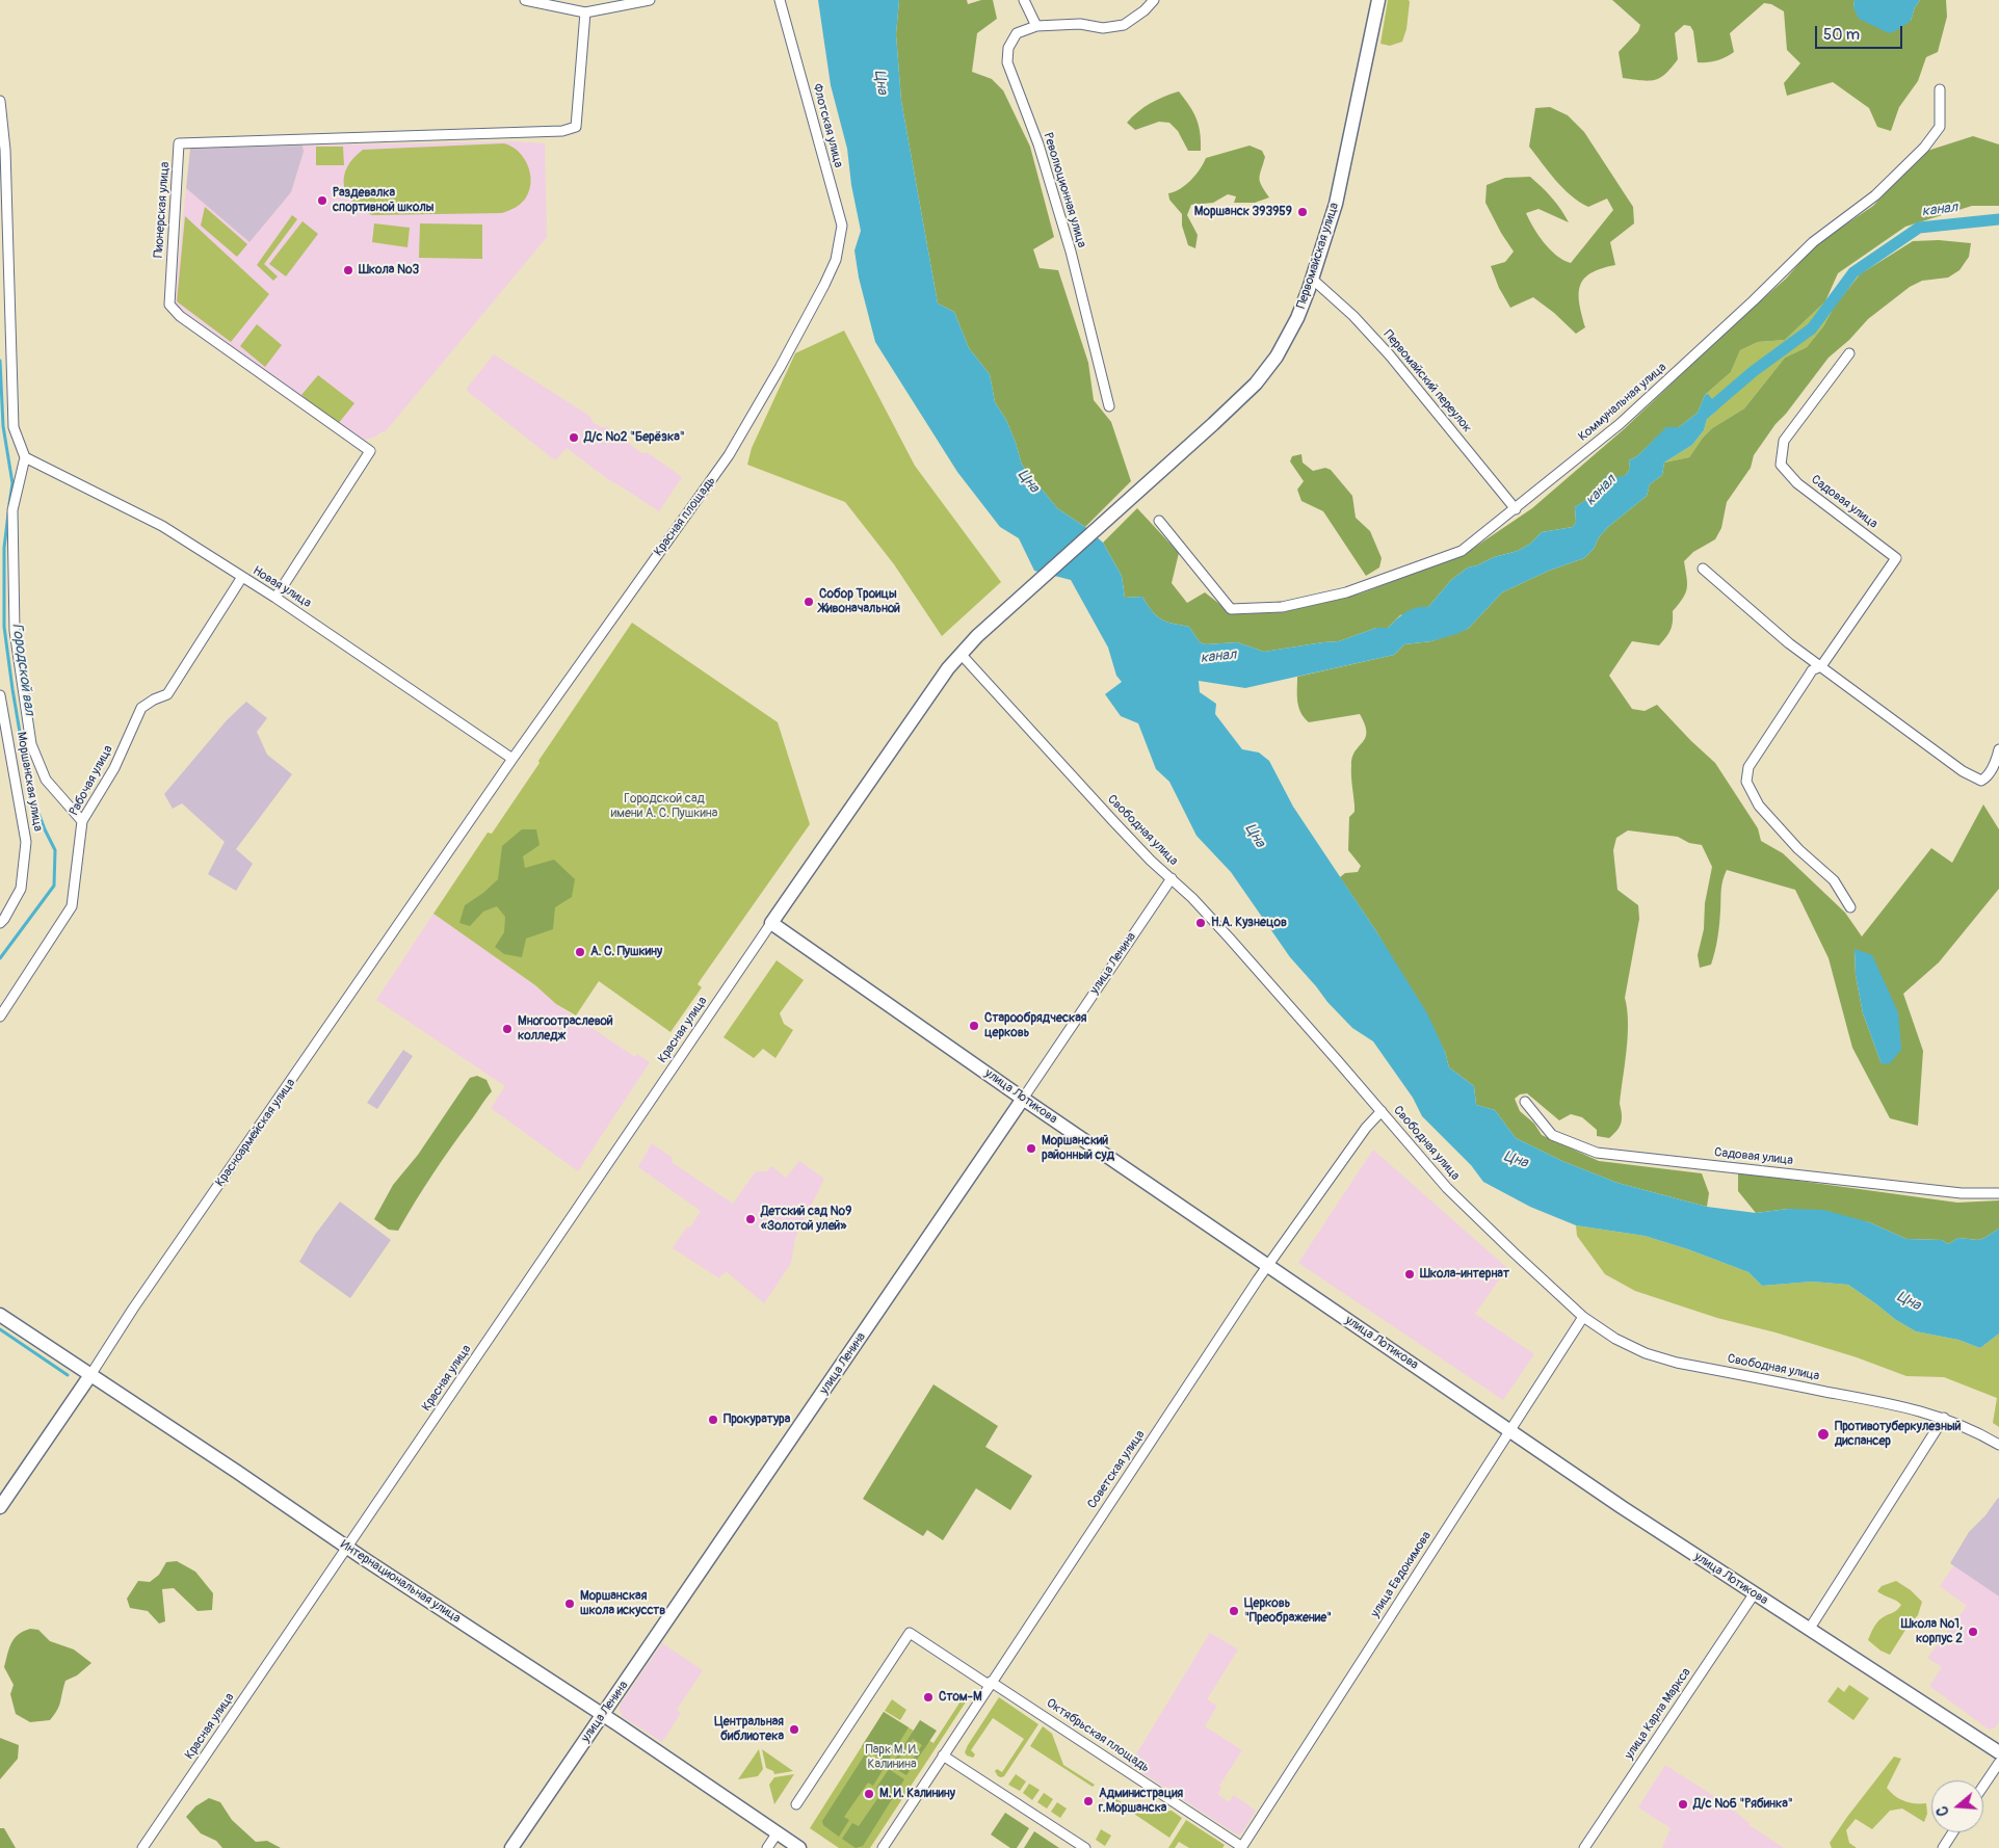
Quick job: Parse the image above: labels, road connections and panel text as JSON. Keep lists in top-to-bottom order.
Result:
{
  "streets": {
    "main road": [
      "Первомайская улица",
      "улица Ленина",
      "улица Лотикова",
      "Красноармейская улица",
      "Интернациональная улица"
    ],
    "street": [
      "Флотская улица",
      "Революционная улица",
      "Пионерская улица",
      "Первомайский переулок",
      "Коммунальная улица",
      "Садовая улица",
      "Красная площадь",
      "Новая улица",
      "Рабочая улица",
      "Моршанская улица",
      "Свободная улица",
      "Красная улица",
      "Советская улица",
      "улица Евдокимова",
      "улица Карла Маркса",
      "Октябрьская площадь"
    ]
  },
  "crossings": [
    ["Флотская улица", "Красная площадь"],
    ["Пионерская улица", "Новая улица"],
    ["Первомайская улица", "Первомайский переулок"],
    ["Первомайская улица", "Свободная улица"],
    ["Первомайский переулок", "Коммунальная улица"],
    ["Красная площадь", "Новая улица"],
    ["Красная площадь", "Красноармейская улица"],
    ["Новая улица", "Рабочая улица"],
    ["Новая улица", "Моршанская улица"],
    ["Новая улица", "Красноармейская улица"],
    ["Рабочая улица", "Моршанская улица"],
    ["Свободная улица", "улица Ленина"],
    ["Свободная улица", "Советская улица"],
    ["Свободная улица", "улица Евдокимова"],
    ["улица Ленина", "улица Лотикова"],
    ["улица Ленина", "Интернациональная улица"],
    ["Красная улица", "улица Лотикова"],
    ["Красная улица", "Интернациональная улица"],
    ["улица Лотикова", "Советская улица"],
    ["улица Лотикова", "улица Евдокимова"],
    ["улица Лотикова", "улица Карла Маркса"],
    ["Красноармейская улица", "Интернациональная улица"],
    ["Советская улица", "Октябрьская площадь"],
    ["улица Евдокимова", "Октябрьская площадь"]
  ],
  "water": ["Цна", "канал", "Городской вал"],
  "parks": ["Городской сад имени А. С. Пушкина", "Парк М. И. Калинина"],
  "places": [
    "Раздевалка спортивной школы",
    "Моршанск 393959",
    "Школа №3",
    "Д/с №2 \"Берёзка\"",
    "Собор Троицы Живоначальной",
    "Н.А. Кузнецов",
    "А. С. Пушкину",
    "Старообрядческая церковь",
    "Многоотраслевой колледж",
    "Моршанский районный суд",
    "Детский сад №9 «Золотой улей»",
    "Школа-интернат",
    "Прокуратура",
    "Противотуберкулезный диспансер",
    "Моршанская школа искусств",
    "Церковь \"Преображение\"",
    "Школа №1, корпус 2",
    "Стом-М",
    "Центральная библиотека",
    "М. И. Калинину",
    "Администрация г.Моршанска",
    "Д/с №6 \"Рябинка\""
  ],
  "scale_bar": "50 m",
  "north": "left"
}
